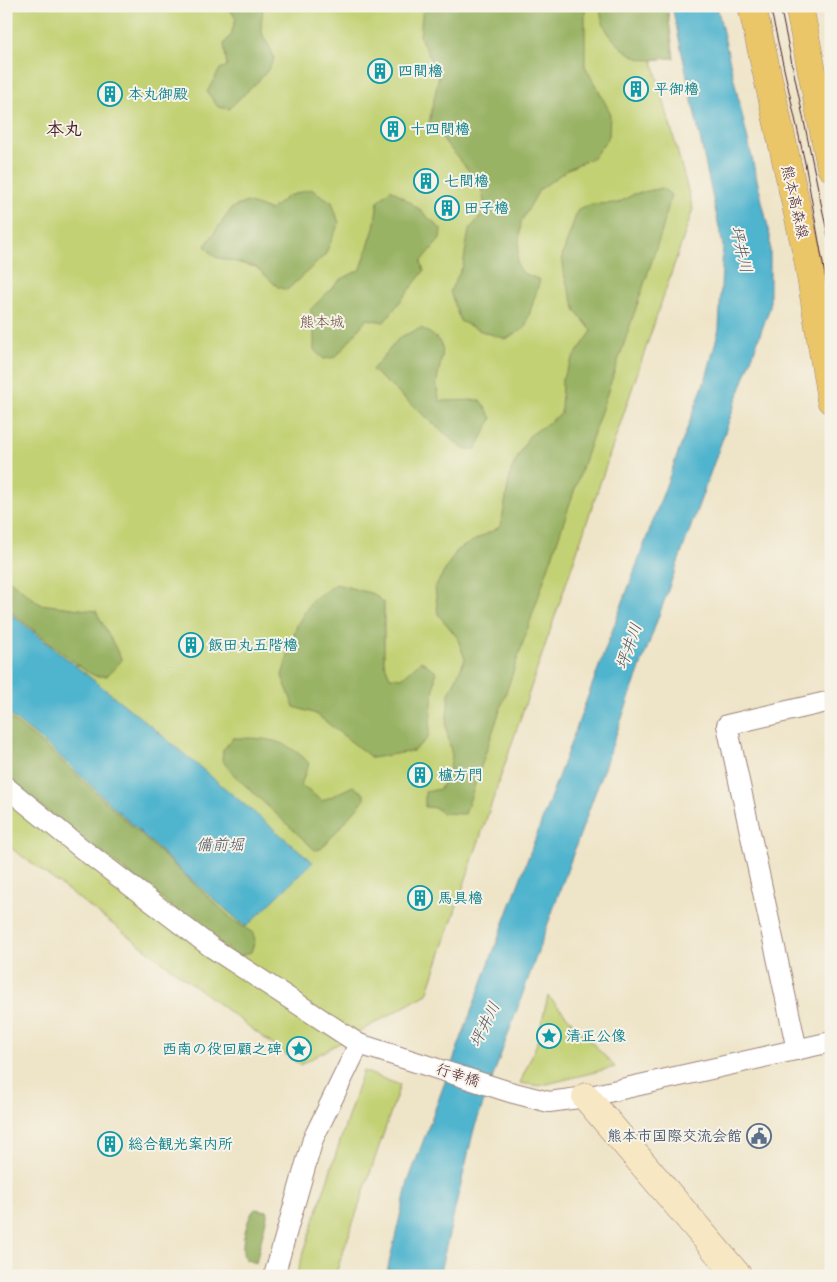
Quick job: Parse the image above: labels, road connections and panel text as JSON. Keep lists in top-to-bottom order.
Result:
{
  "streets": {
    "main road": ["熊本高森線"],
    "street": ["行幸橋"]
  },
  "districts": ["本丸"],
  "water": ["坪井川", "備前堀"],
  "parks": ["熊本城"],
  "places": {
    "building": [
      "四間櫓",
      "平御櫓",
      "本丸御殿",
      "十四間櫓",
      "七間櫓",
      "田子櫓",
      "飯田丸五階櫓",
      "櫨方門",
      "馬具櫓",
      "総合観光案内所"
    ],
    "place": ["清正公像", "西南の役回顧之碑"],
    "public building": ["熊本市国際交流会館"]
  }
}
